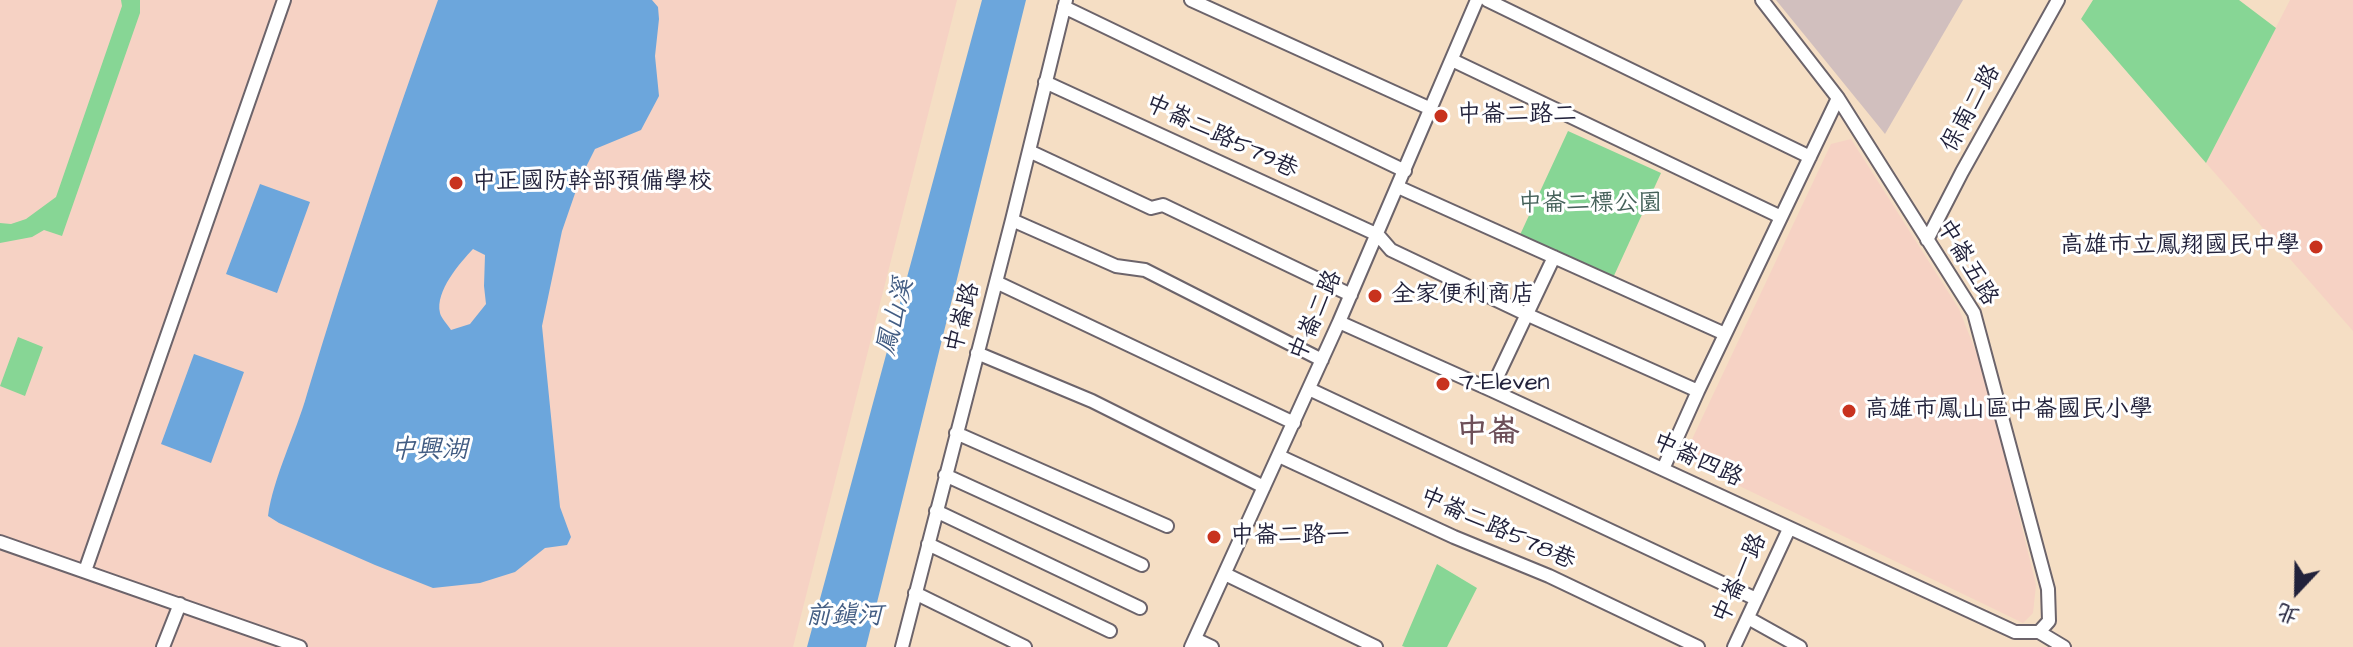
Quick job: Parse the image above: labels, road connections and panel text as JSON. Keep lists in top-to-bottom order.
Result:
{
  "streets": {
    "street": [
      "保南二路",
      "中崙二路579巷",
      "中崙五路",
      "中崙二路",
      "中崙路",
      "中崙四路",
      "中崙二路578巷",
      "中崙一路"
    ]
  },
  "crossings": [
    ["保南二路", "中崙五路"],
    ["中崙二路579巷", "中崙二路"],
    ["中崙二路579巷", "中崙路"],
    ["中崙五路", "中崙四路"],
    ["中崙二路", "中崙四路"],
    ["中崙二路", "中崙二路578巷"],
    ["中崙四路", "中崙一路"]
  ],
  "districts": ["中崙"],
  "water": ["鳳山溪", "中興湖", "前鎮河"],
  "parks": ["中崙二標公園"],
  "places": [
    "中崙二路二",
    "中正國防幹部預備學校",
    "高雄市立鳳翔國民中學",
    "全家便利商店",
    "7-Eleven",
    "高雄市鳳山區中崙國民小學",
    "中崙二路一"
  ],
  "north": "bottom"
}
